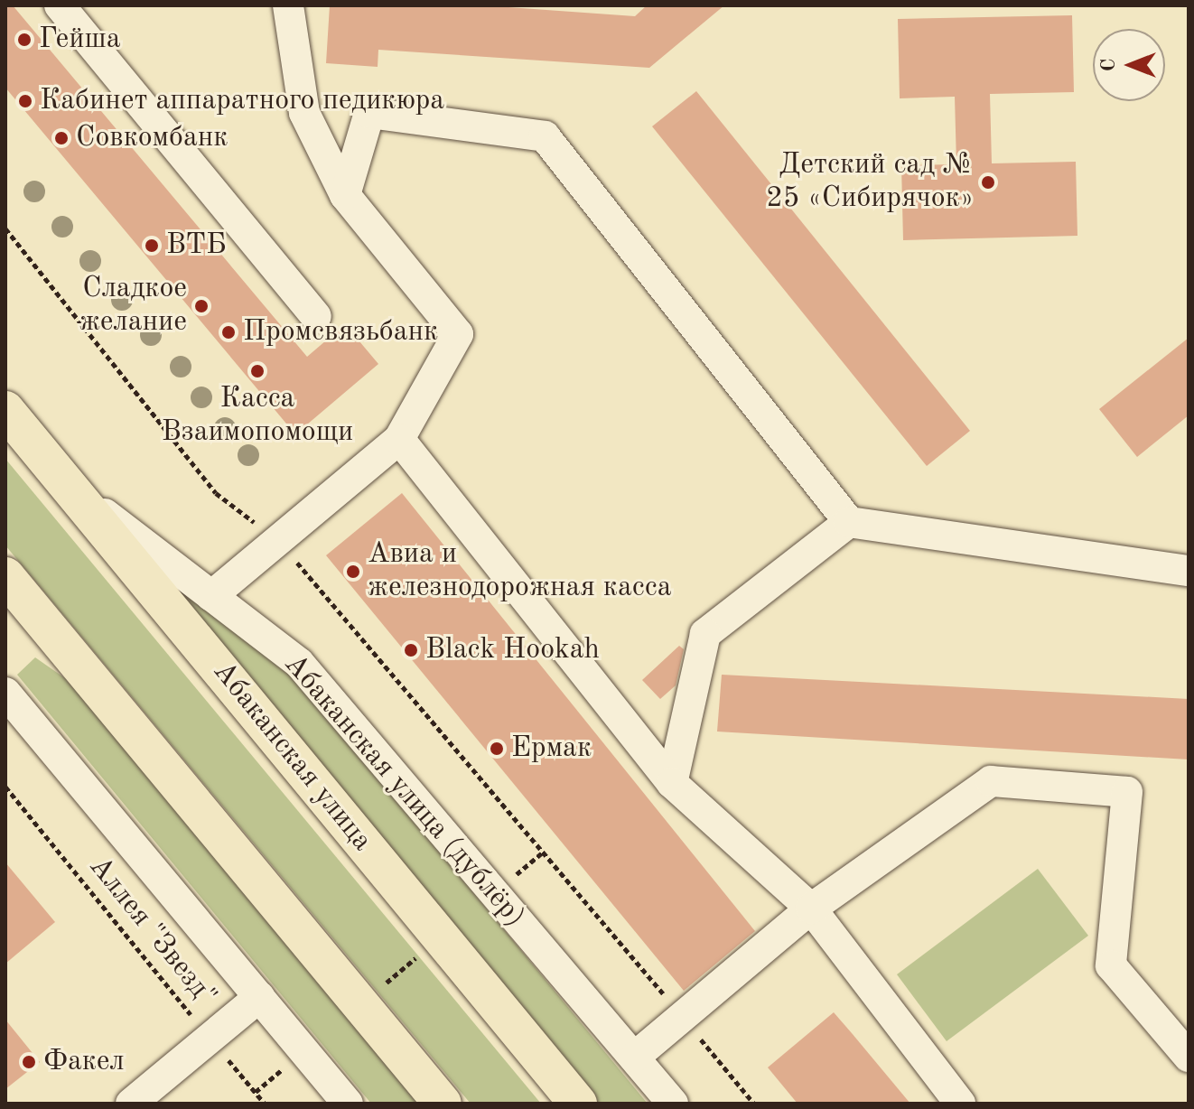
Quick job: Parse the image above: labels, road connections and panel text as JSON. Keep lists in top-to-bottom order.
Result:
{
  "streets": {
    "main road": ["Абаканская улица"],
    "street": ["Абаканская улица (дублёр)"],
    "path": ["Аллея \"Звезд\""]
  },
  "crossings": [
    ["Абаканская улица", "Абаканская улица (дублёр)"]
  ],
  "places": [
    "Гейша",
    "Кабинет аппаратного педикюра",
    "Совкомбанк",
    "Детский сад № 25 «Сибирячок»",
    "ВТБ",
    "Сладкое желание",
    "Промсвязьбанк",
    "Касса Взаимопомощи",
    "Авиа и железнодорожная касса",
    "Black Hookah",
    "Ермак",
    "Факел"
  ],
  "north": "left"
}
